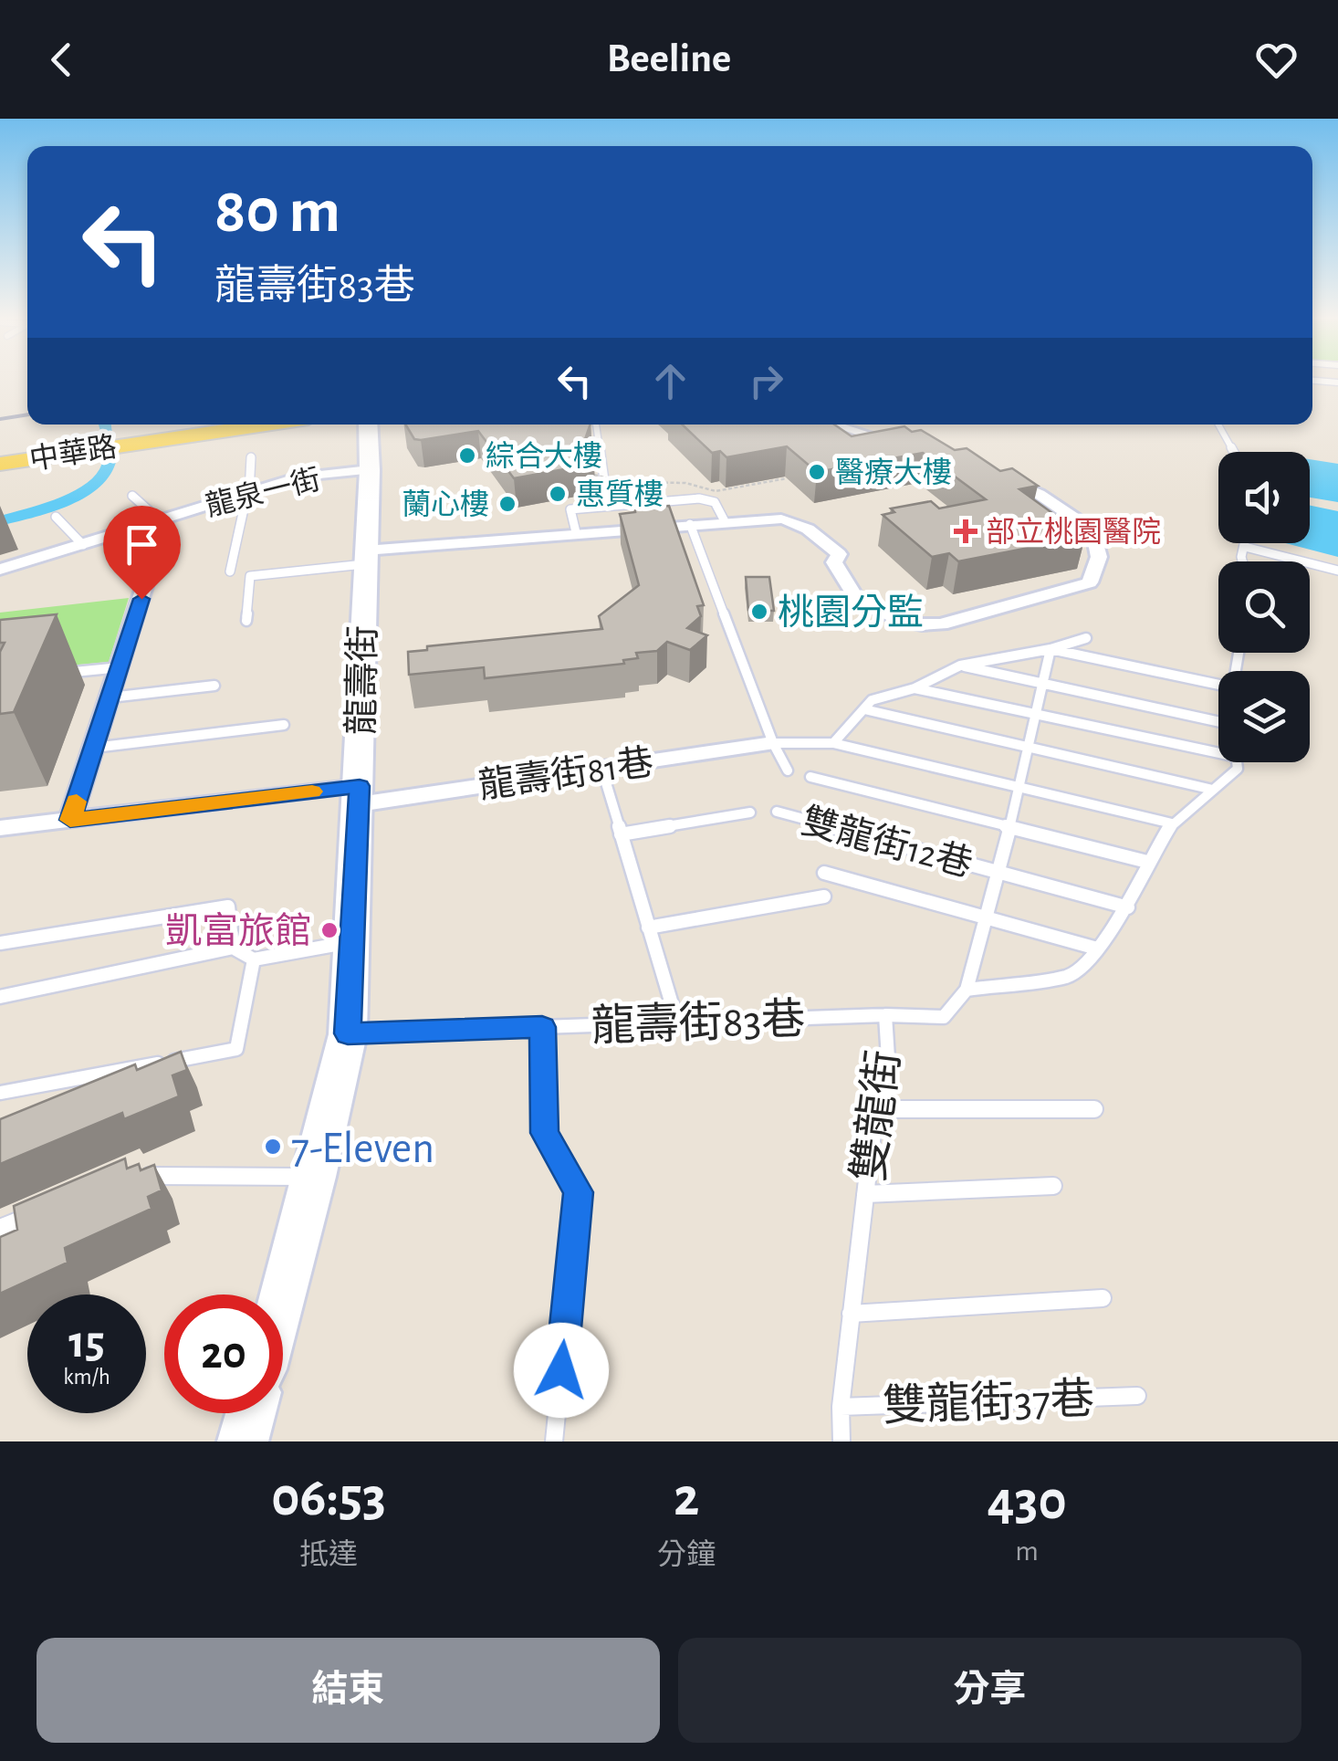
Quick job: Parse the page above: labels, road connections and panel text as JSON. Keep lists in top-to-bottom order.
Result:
{
  "streets": {
    "main road": ["中華路"],
    "street": ["龍泉一街", "龍壽街", "龍壽街81巷"],
    "lane": [
      "雙龍街12巷",
      "龍壽街83巷",
      "雙龍街",
      "雙龍街37巷"
    ]
  },
  "crossings": [
    ["龍泉一街", "龍壽街"],
    ["龍壽街", "龍壽街81巷"],
    ["龍壽街", "龍壽街83巷"],
    ["龍壽街83巷", "雙龍街"],
    ["雙龍街", "雙龍街37巷"]
  ],
  "places": {
    "other": [
      "綜合大樓",
      "醫療大樓",
      "惠質樓",
      "蘭心樓",
      "桃園分監",
      "凱富旅館",
      "7-Eleven"
    ],
    "health": ["部立桃園醫院"]
  },
  "page": {
    "header": "Beeline",
    "turn": ["80 m", "龍壽街83巷"],
    "speed": "15 km/h",
    "limit": "20",
    "eta": [
      "06:53",
      "抵達",
      "2",
      "分鐘",
      "430",
      "m"
    ],
    "buttons": ["結束", "分享"]
  }
}
